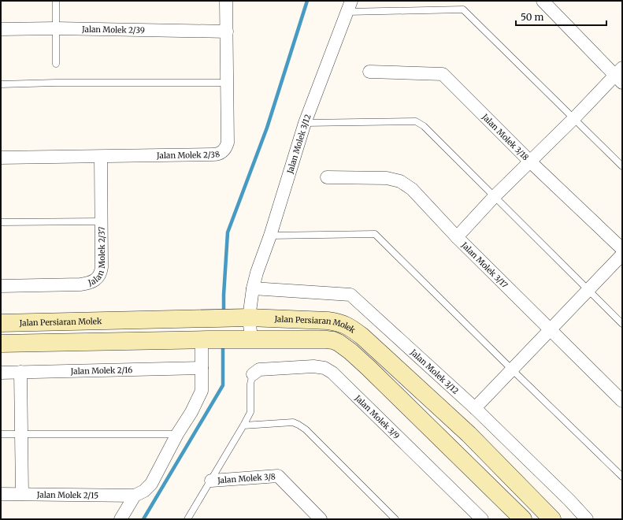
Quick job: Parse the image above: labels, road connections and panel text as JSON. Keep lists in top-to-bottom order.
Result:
{
  "streets": {
    "main road": ["Jalan Persiaran Molek"],
    "street": [
      "Jalan Molek 2/39",
      "Jalan Molek 3/18",
      "Jalan Molek 3/12",
      "Jalan Molek 2/38",
      "Jalan Molek 2/37",
      "Jalan Molek 3/17",
      "Jalan Molek 2/16",
      "Jalan Molek 3/9",
      "Jalan Molek 3/8",
      "Jalan Molek 2/15"
    ]
  },
  "crossings": [
    ["Jalan Molek 2/39", "Jalan Molek 2/38"],
    ["Jalan Molek 3/12", "Jalan Persiaran Molek"],
    ["Jalan Molek 2/38", "Jalan Molek 2/37"]
  ],
  "scale_bar": "50 m"
}
